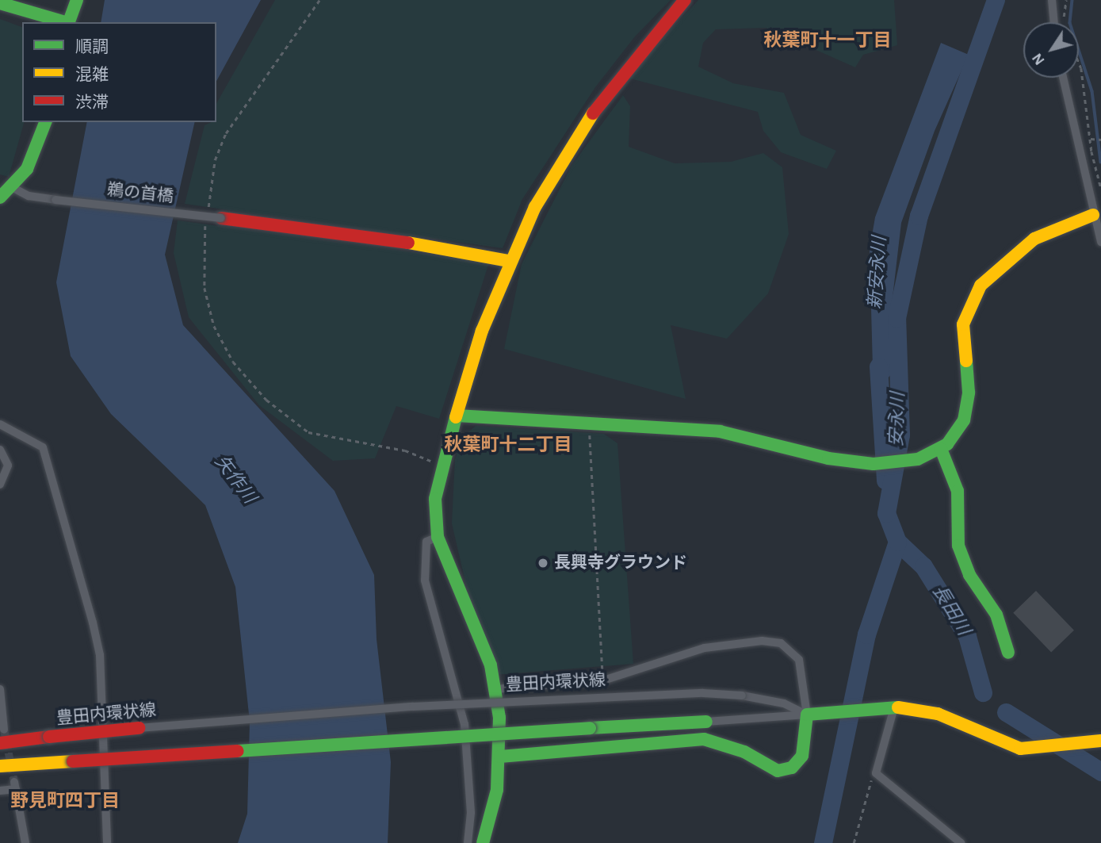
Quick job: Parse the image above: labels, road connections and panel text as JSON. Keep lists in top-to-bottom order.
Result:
{
  "streets": {
    "street": ["鵜の首橋", "豊田内環状線"]
  },
  "districts": ["秋葉町十一丁目", "秋葉町十二丁目", "野見町四丁目"],
  "water": [
    "新安永川",
    "安永川",
    "矢作川",
    "長田川"
  ],
  "places": ["長興寺グラウンド"],
  "legend": ["順調", "混雑", "渋滞"],
  "north": "bottom left"
}
